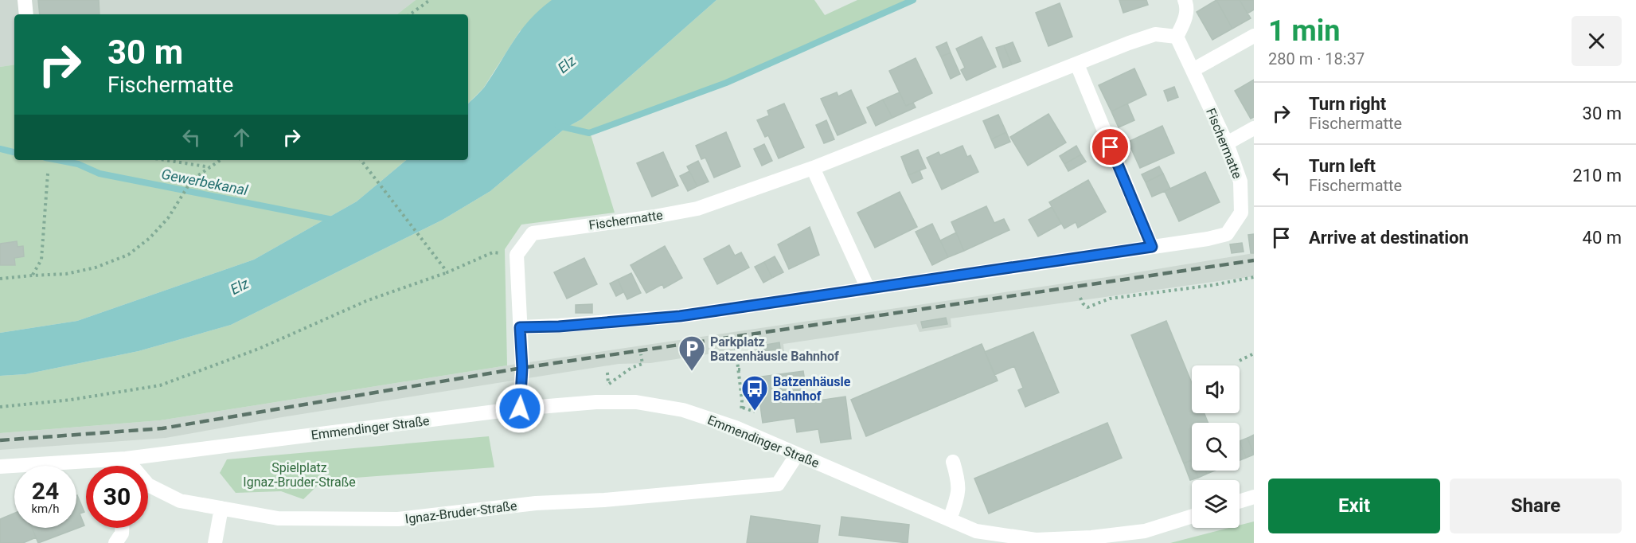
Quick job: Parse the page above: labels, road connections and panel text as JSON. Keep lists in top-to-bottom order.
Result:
{
  "streets": {
    "street": ["Fischermatte", "Emmendinger Straße", "Ignaz-Bruder-Straße"]
  },
  "crossings": [
    ["Emmendinger Straße", "Ignaz-Bruder-Straße"]
  ],
  "water": ["Elz", "Gewerbekanal"],
  "parks": ["Spielplatz Ignaz-Bruder-Straße"],
  "places": {
    "parking": ["Parkplatz Batzenhäusle Bahnhof"],
    "bus stop": ["Batzenhäusle Bahnhof"]
  },
  "page": {
    "heading": ["1 min", "280 m · 18:37"],
    "turn": ["30 m", "Fischermatte"],
    "list": [
      {
        "name": "Turn right",
        "note": "Fischermatte",
        "value": "30 m"
      },
      {
        "name": "Turn left",
        "note": "Fischermatte",
        "value": "210 m"
      },
      {
        "name": "Arrive at destination",
        "value": "40 m"
      }
    ],
    "speed": "24 km/h",
    "limit": "30",
    "buttons": ["Exit", "Share"]
  }
}
